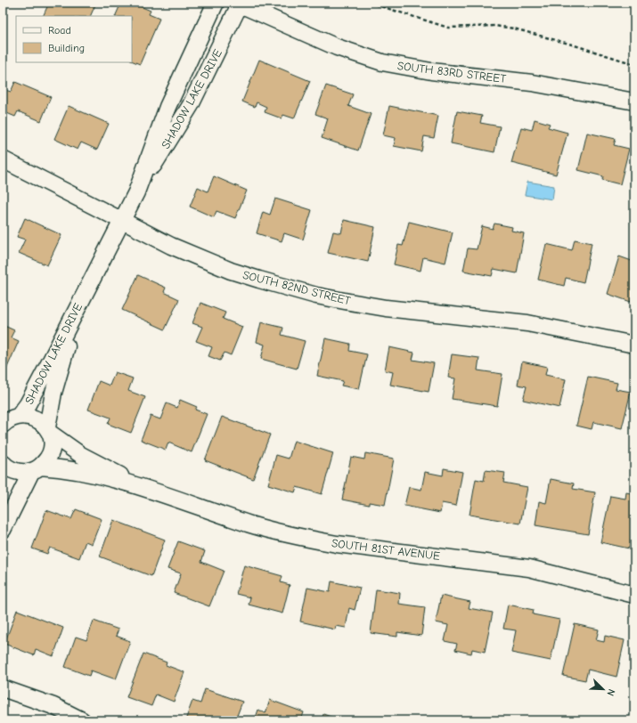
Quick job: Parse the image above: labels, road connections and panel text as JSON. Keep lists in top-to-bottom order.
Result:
{
  "streets": {
    "street": [
      "SOUTH 83RD STREET",
      "SHADOW LAKE DRIVE",
      "SOUTH 82ND STREET",
      "SOUTH 81ST AVENUE"
    ]
  },
  "crossings": [
    ["SOUTH 83RD STREET", "SHADOW LAKE DRIVE"],
    ["SHADOW LAKE DRIVE", "SOUTH 82ND STREET"],
    ["SHADOW LAKE DRIVE", "SOUTH 81ST AVENUE"]
  ],
  "legend": ["Road", "Building"],
  "north": "bottom right"
}
